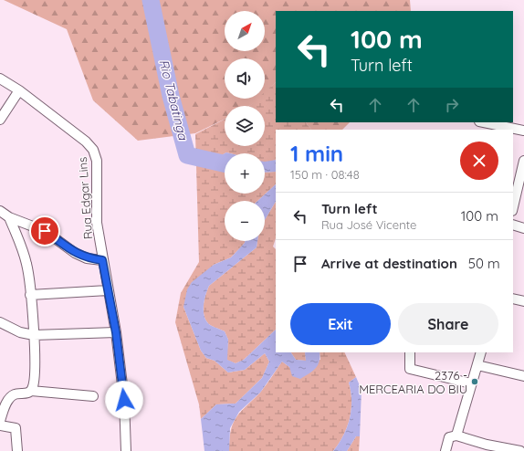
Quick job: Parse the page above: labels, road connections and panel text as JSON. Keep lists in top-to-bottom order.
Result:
{
  "streets": {
    "street": ["Rua Edgar Lins"]
  },
  "water": ["Rio Tabatinga"],
  "places": ["2376 - MERCEARIA DO BIU"],
  "north": "top right",
  "page": {
    "map_buttons": ["+", "−"],
    "turn": ["100 m", "Turn left"],
    "heading": ["1 min", "150 m · 08:48"],
    "list": [
      {
        "name": "Turn left",
        "note": "Rua José Vicente",
        "value": "100 m"
      },
      {
        "name": "Arrive at destination",
        "value": "50 m"
      }
    ],
    "buttons": ["Exit", "Share"]
  }
}
